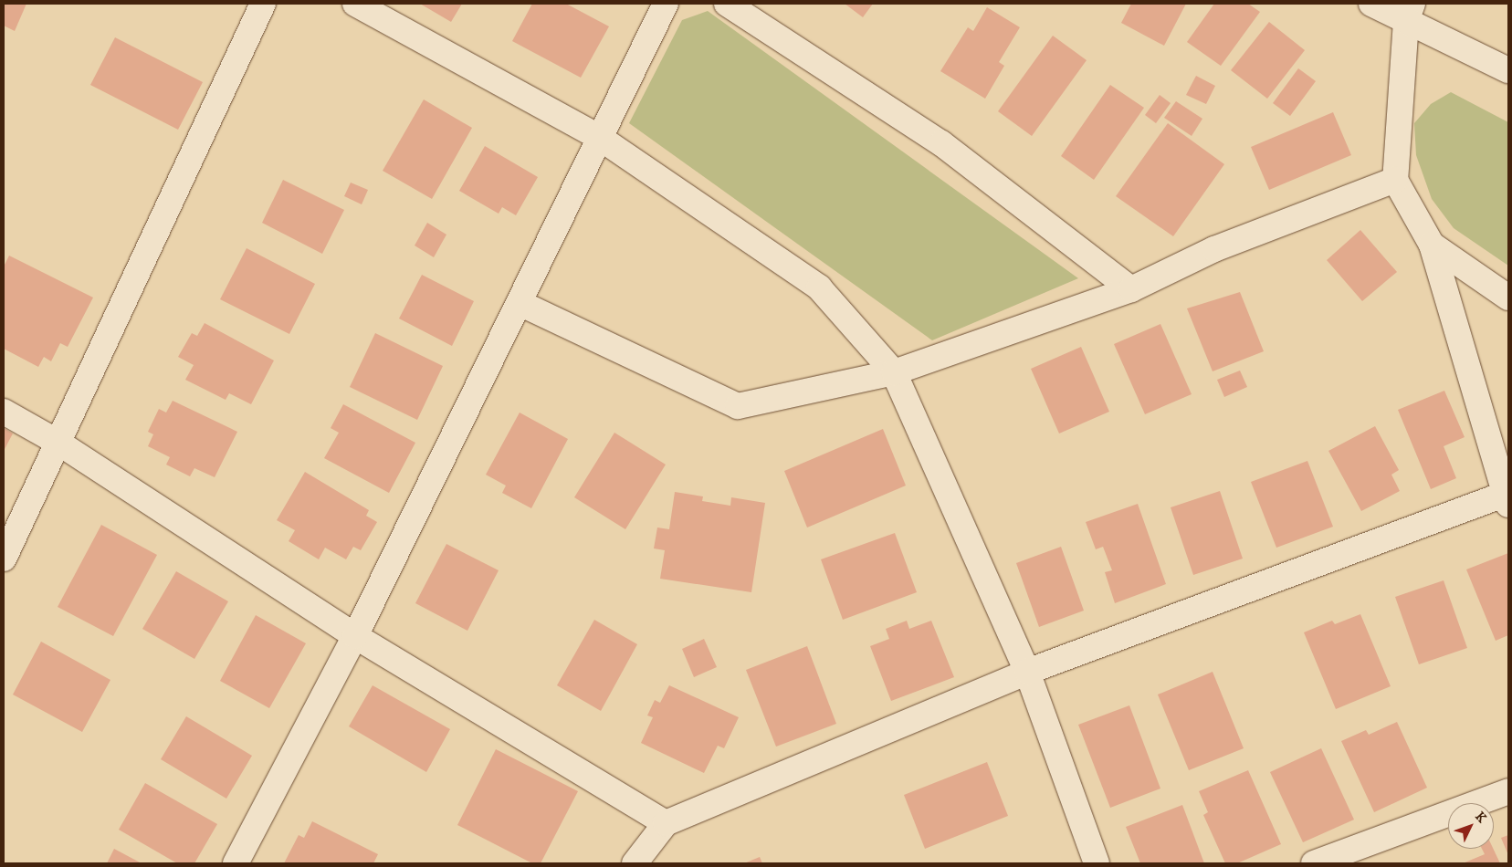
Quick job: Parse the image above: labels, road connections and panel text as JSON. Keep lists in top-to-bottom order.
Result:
{
  "north": "top right"
}
